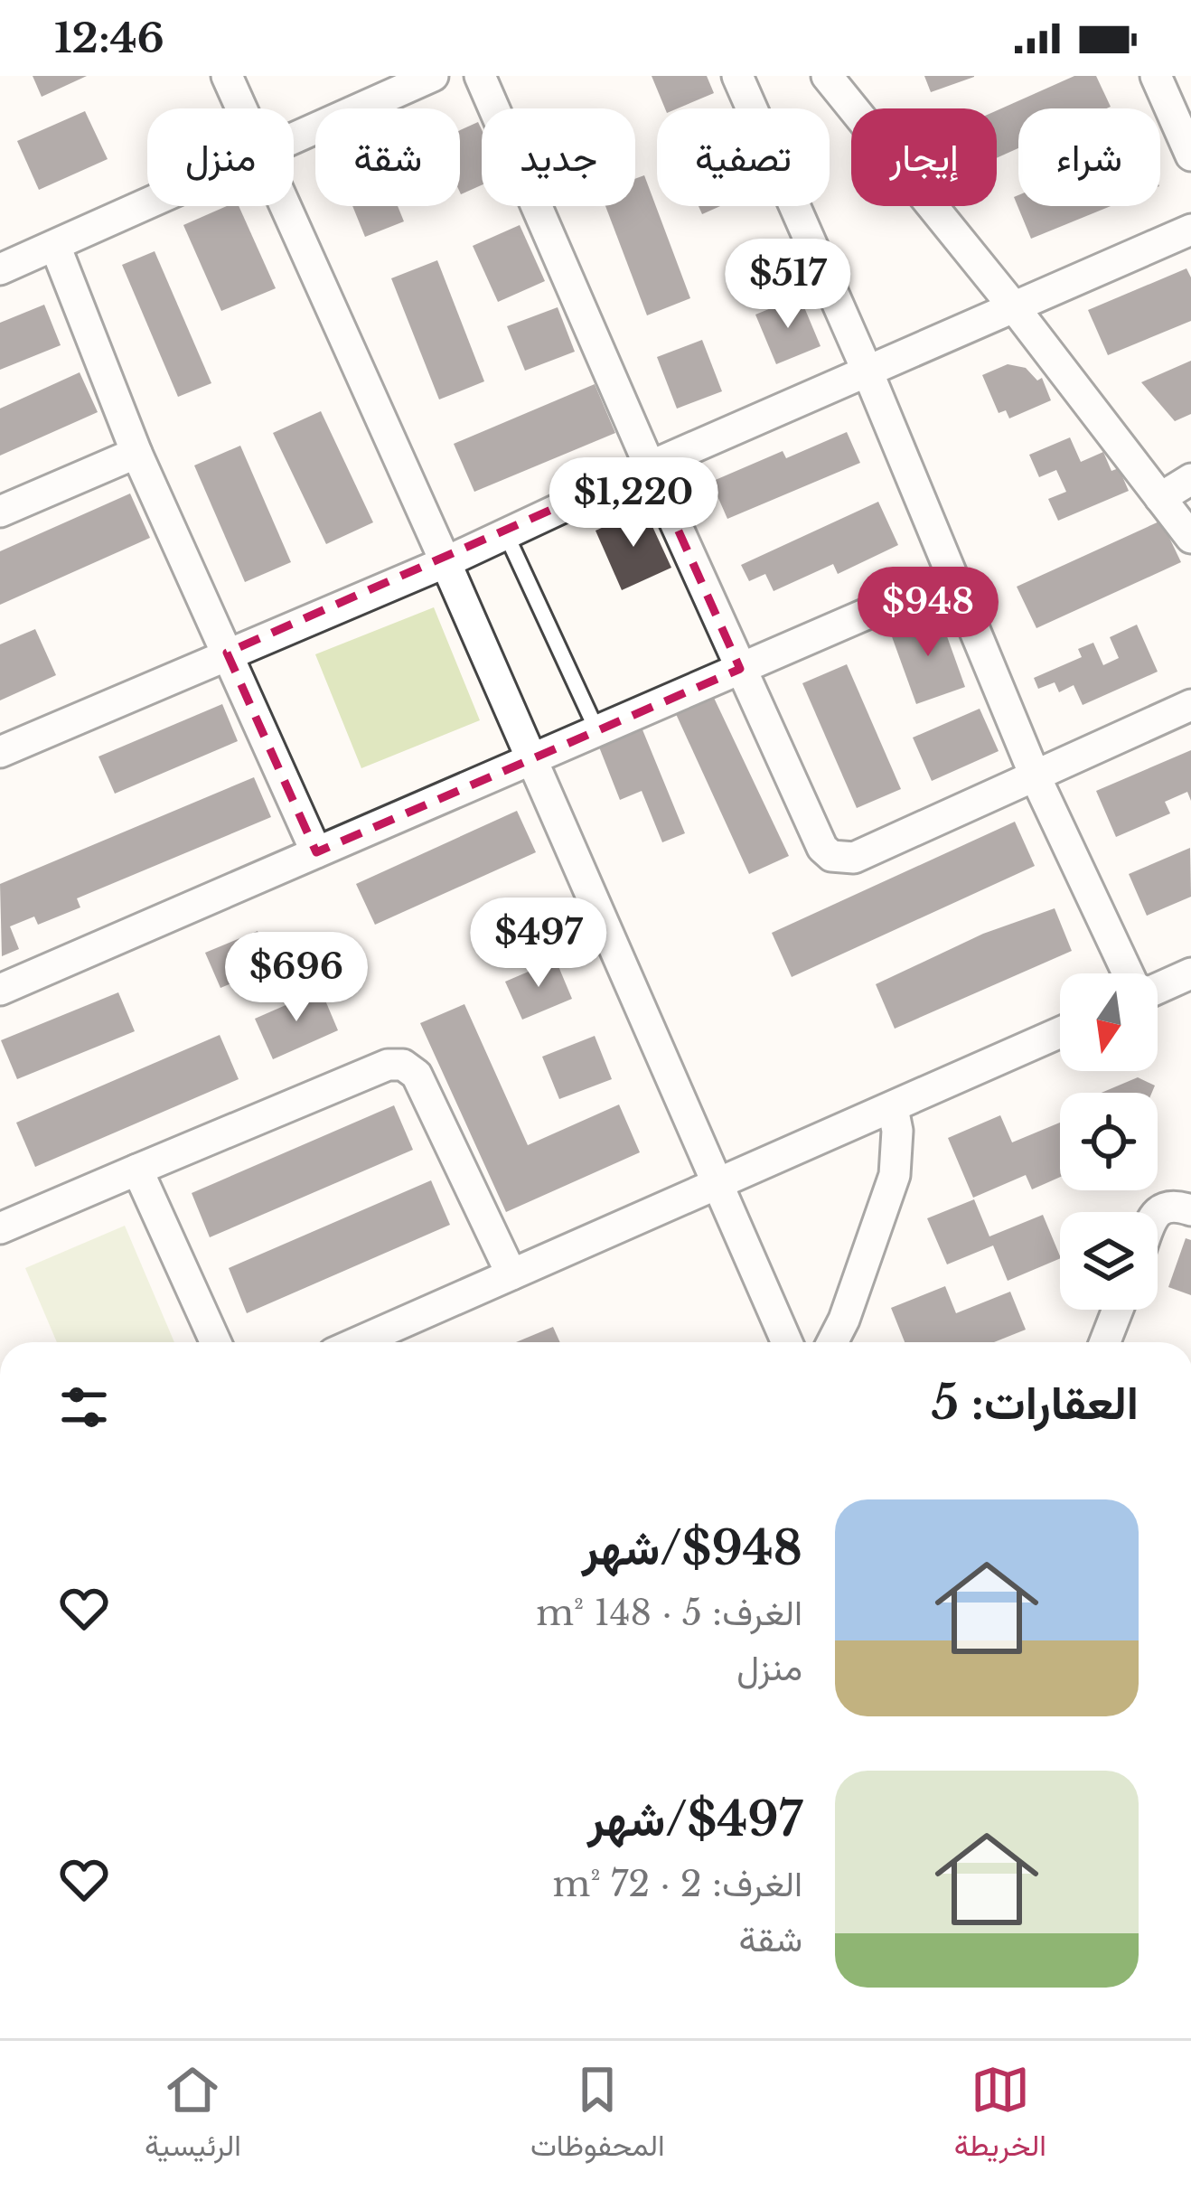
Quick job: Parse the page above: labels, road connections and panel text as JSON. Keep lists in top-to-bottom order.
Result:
{
  "north": "bottom",
  "page": {
    "status": "12:46",
    "chip": [
      "شراء",
      "إيجار",
      "تصفية",
      "جديد",
      "شقة",
      "منزل"
    ],
    "price": [
      "$517",
      "$1,220",
      "$948",
      "$497",
      "$696"
    ],
    "heading": "العقارات: 5",
    "list": [
      {
        "name": "$948/شهر",
        "note": "الغرف: 5 · 148 m² · منزل"
      },
      {
        "name": "$497/شهر",
        "note": "الغرف: 2 · 72 m² · شقة"
      }
    ],
    "tabs": ["الخريطة", "المحفوظات", "الرئيسية"]
  }
}
